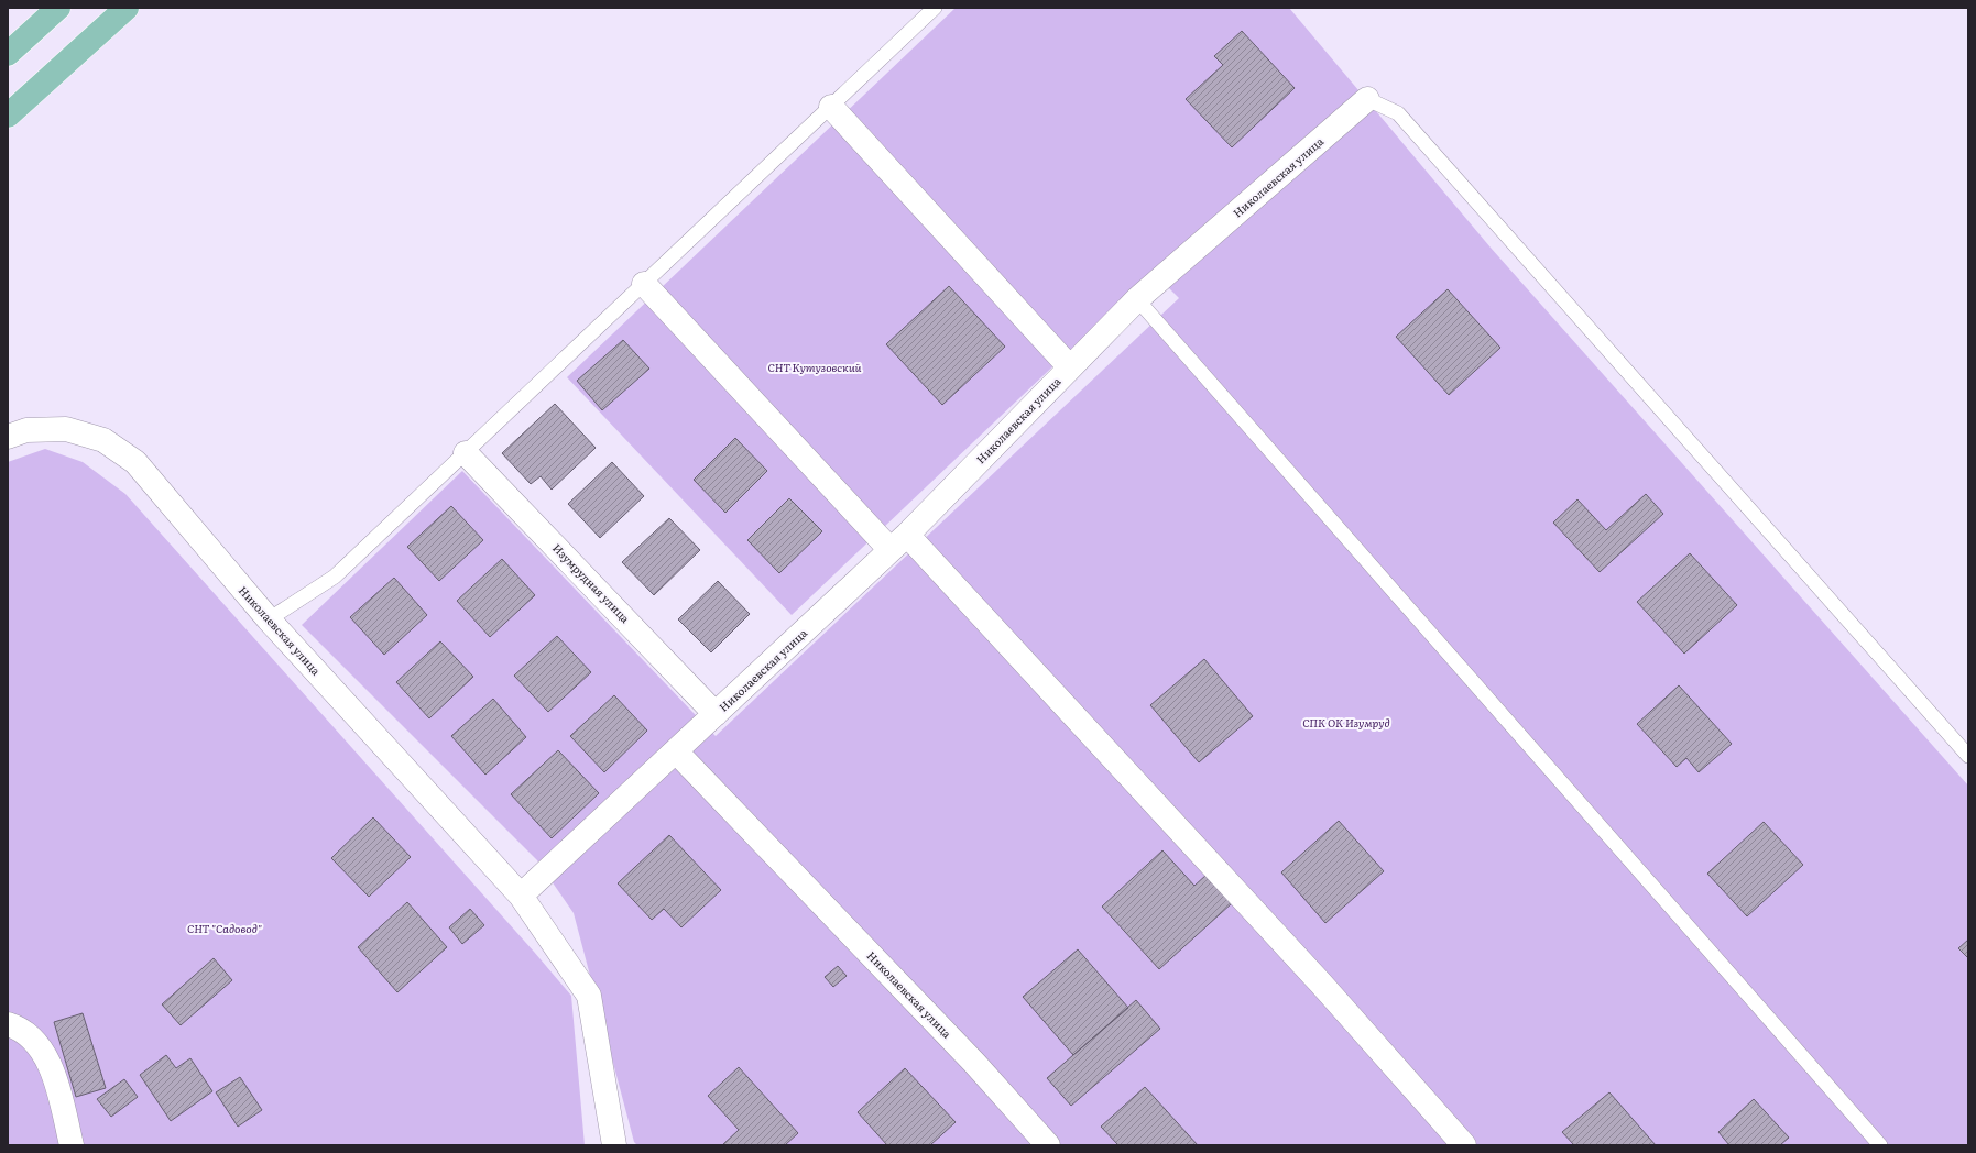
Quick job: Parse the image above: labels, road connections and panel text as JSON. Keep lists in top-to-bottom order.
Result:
{
  "streets": {
    "street": ["Николаевская улица", "Изумрудная улица"]
  },
  "crossings": [
    ["Николаевская улица", "Изумрудная улица"]
  ],
  "parks": ["СНТ Кутузовский", "СПК ОК Изумруд", "СНТ \"Садовод\""]
}
